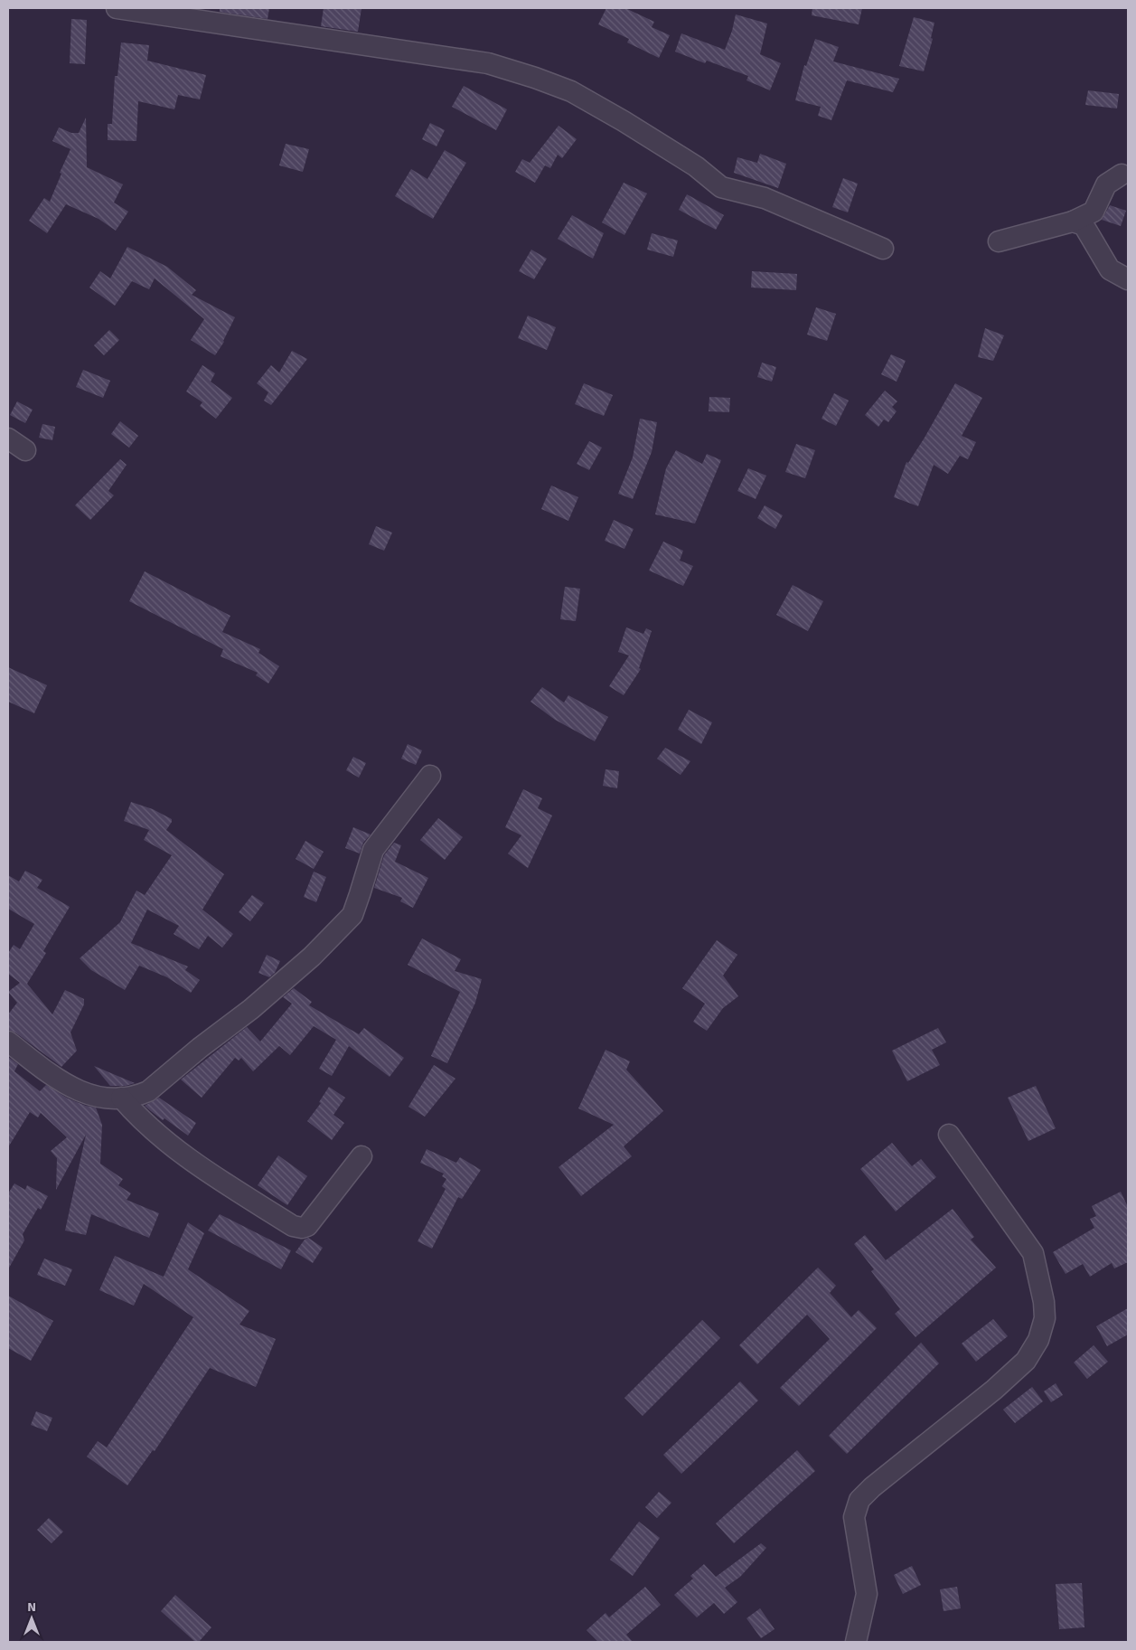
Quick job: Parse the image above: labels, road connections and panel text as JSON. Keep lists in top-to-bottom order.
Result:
{
  "north": "top"
}
